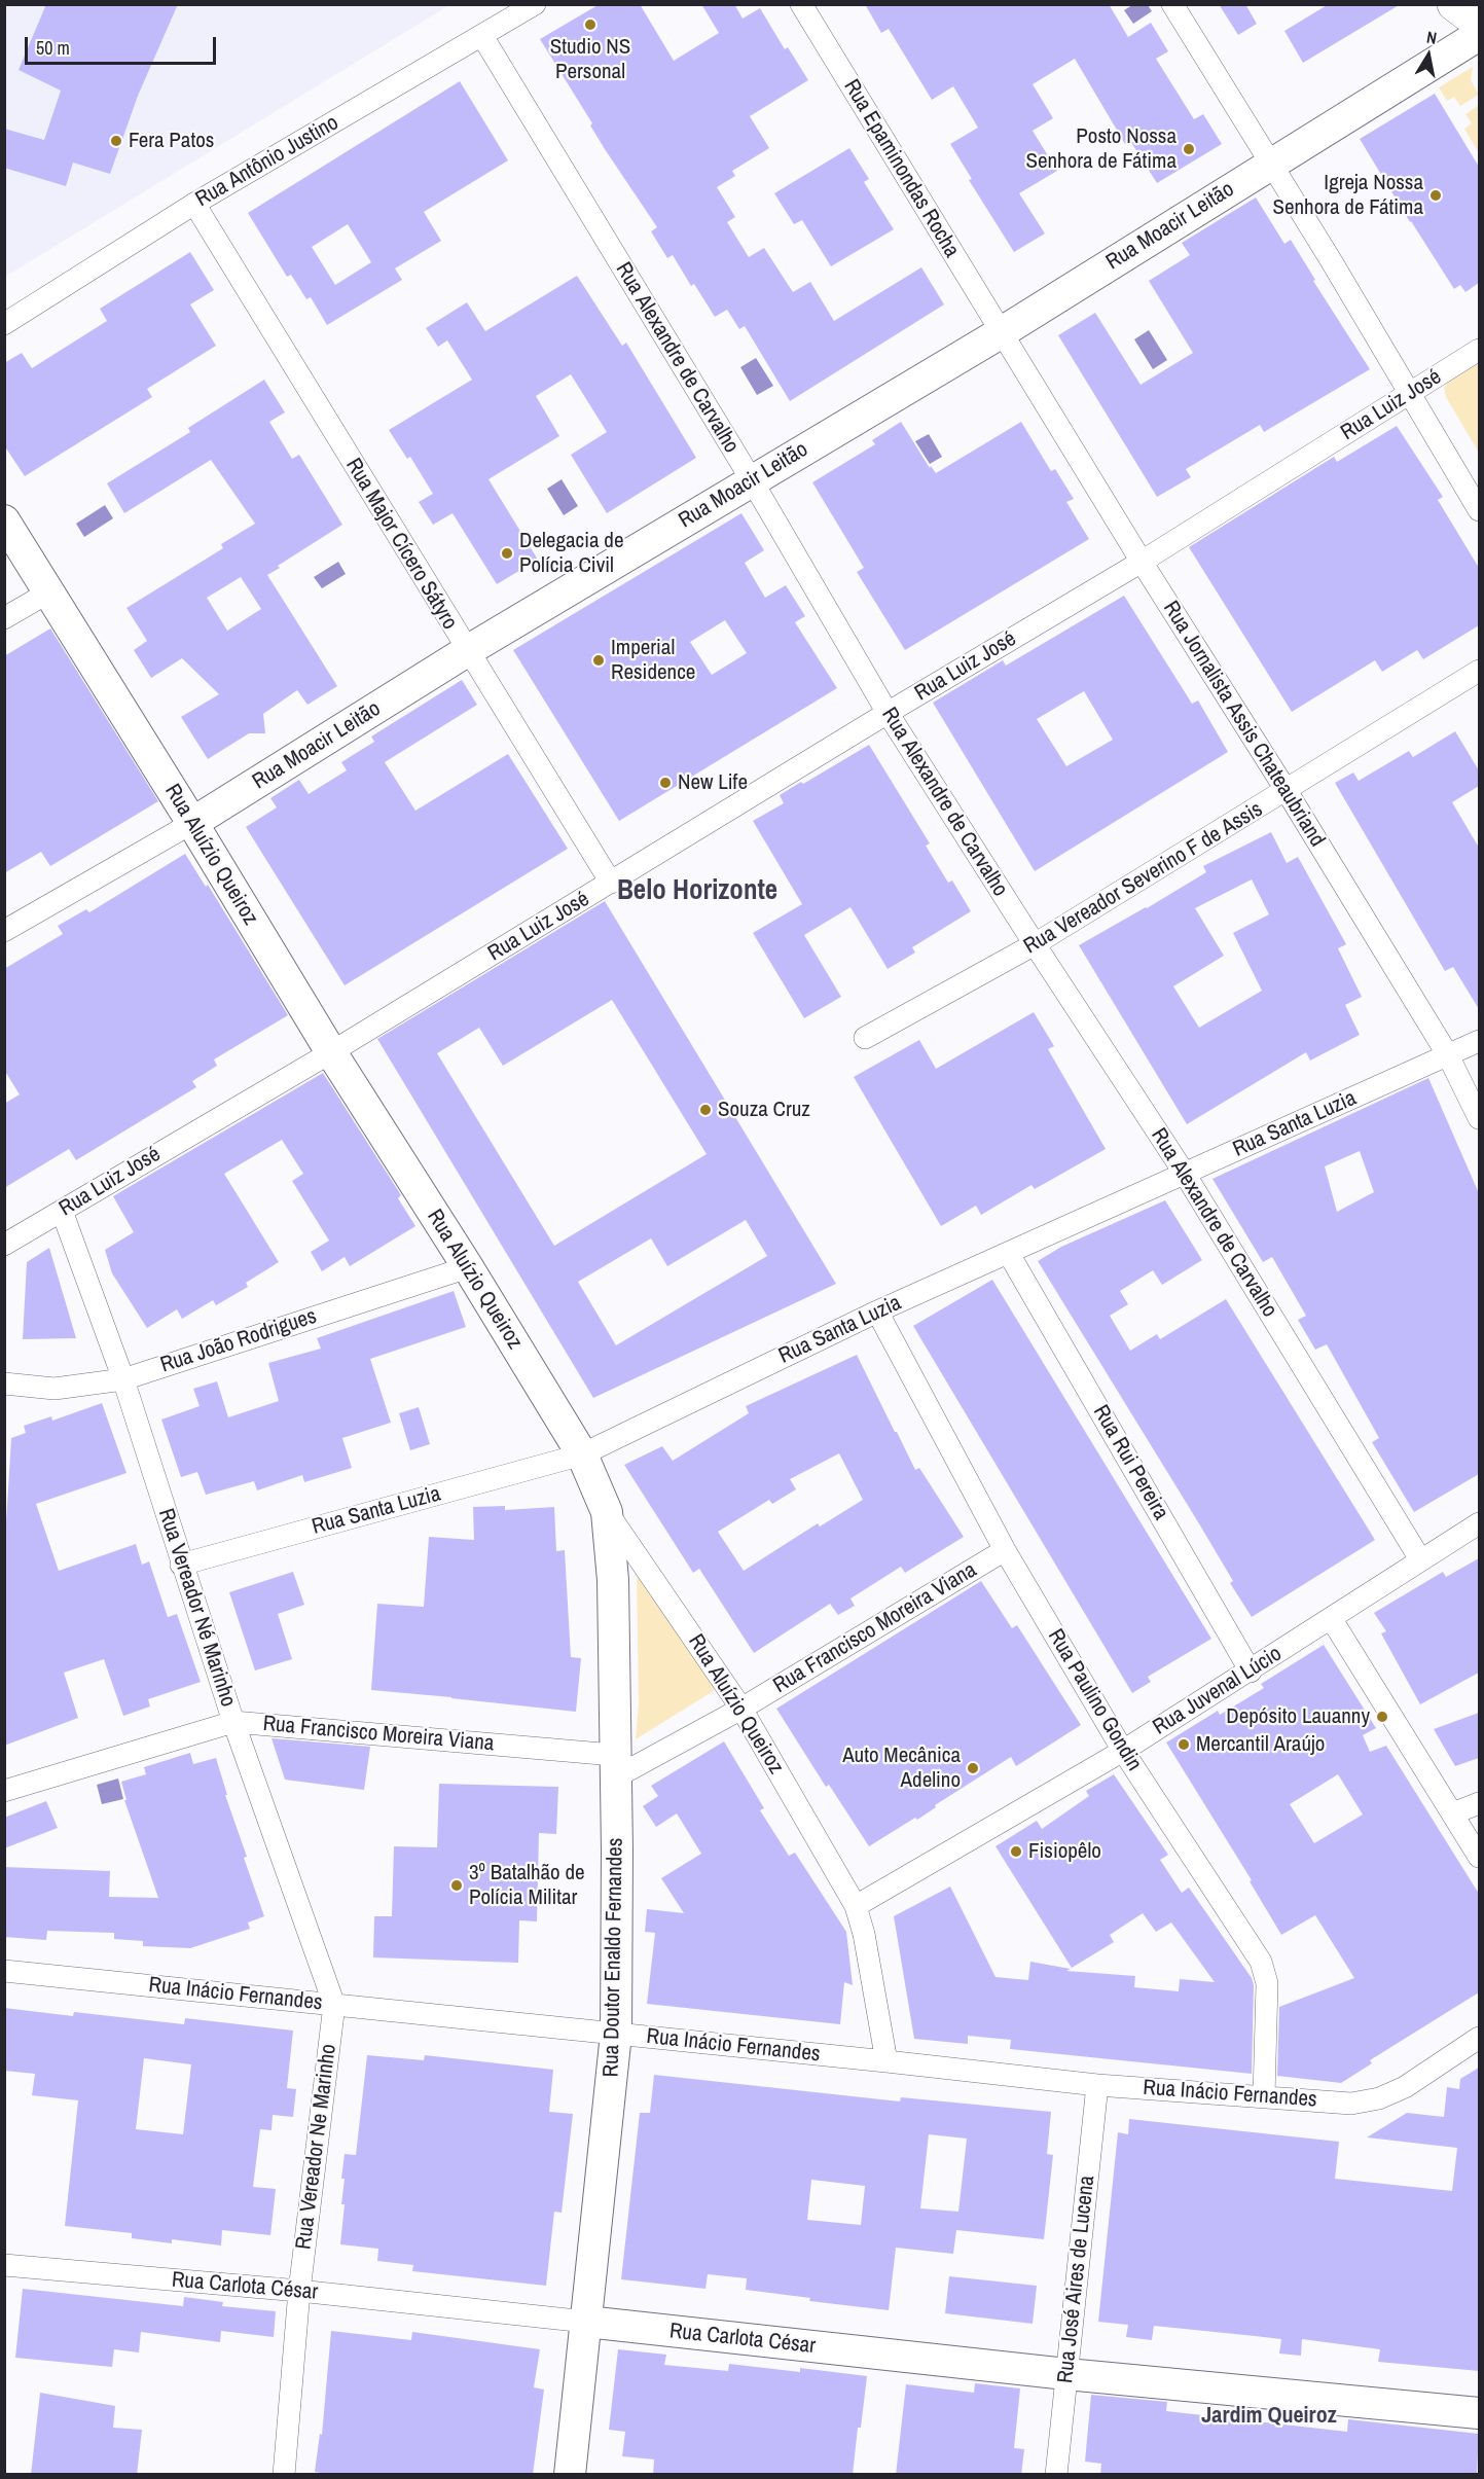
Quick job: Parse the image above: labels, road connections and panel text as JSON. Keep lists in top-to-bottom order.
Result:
{
  "streets": {
    "street": [
      "Rua Antônio Justino",
      "Rua Epaminondas Rocha",
      "Rua Moacir Leitão",
      "Rua Alexandre de Carvalho",
      "Rua Luiz José",
      "Rua Major Cícero Sátyro",
      "Rua Jornalista Assis Chateaubriand",
      "Rua Aluízio Queiroz",
      "Rua Vereador Severino F de Assis",
      "Rua Santa Luzia",
      "Rua João Rodrigues",
      "Rua Rui Pereira",
      "Rua Vereador Né Marinho",
      "Rua Francisco Moreira Viana",
      "Rua Juvenal Lúcio",
      "Rua Paulino Gondin",
      "Rua Doutor Enaldo Fernandes",
      "Rua Inácio Fernandes",
      "Rua Vereador Ne Marinho",
      "Rua José Aires de Lucena",
      "Rua Carlota César"
    ]
  },
  "crossings": [
    ["Rua Antônio Justino", "Rua Alexandre de Carvalho"],
    ["Rua Antônio Justino", "Rua Major Cícero Sátyro"],
    ["Rua Epaminondas Rocha", "Rua Moacir Leitão"],
    ["Rua Epaminondas Rocha", "Rua Jornalista Assis Chateaubriand"],
    ["Rua Moacir Leitão", "Rua Alexandre de Carvalho"],
    ["Rua Moacir Leitão", "Rua Major Cícero Sátyro"],
    ["Rua Moacir Leitão", "Rua Jornalista Assis Chateaubriand"],
    ["Rua Moacir Leitão", "Rua Aluízio Queiroz"],
    ["Rua Alexandre de Carvalho", "Rua Luiz José"],
    ["Rua Alexandre de Carvalho", "Rua Vereador Severino F de Assis"],
    ["Rua Alexandre de Carvalho", "Rua Santa Luzia"],
    ["Rua Alexandre de Carvalho", "Rua Juvenal Lúcio"],
    ["Rua Luiz José", "Rua Major Cícero Sátyro"],
    ["Rua Luiz José", "Rua Jornalista Assis Chateaubriand"],
    ["Rua Luiz José", "Rua Aluízio Queiroz"],
    ["Rua Luiz José", "Rua Vereador Né Marinho"],
    ["Rua Jornalista Assis Chateaubriand", "Rua Vereador Severino F de Assis"],
    ["Rua Jornalista Assis Chateaubriand", "Rua Santa Luzia"],
    ["Rua Aluízio Queiroz", "Rua Santa Luzia"],
    ["Rua Aluízio Queiroz", "Rua João Rodrigues"],
    ["Rua Aluízio Queiroz", "Rua Francisco Moreira Viana"],
    ["Rua Aluízio Queiroz", "Rua Juvenal Lúcio"],
    ["Rua Aluízio Queiroz", "Rua Doutor Enaldo Fernandes"],
    ["Rua Aluízio Queiroz", "Rua Inácio Fernandes"],
    ["Rua Santa Luzia", "Rua Rui Pereira"],
    ["Rua Santa Luzia", "Rua Vereador Né Marinho"],
    ["Rua Santa Luzia", "Rua Paulino Gondin"],
    ["Rua João Rodrigues", "Rua Vereador Né Marinho"],
    ["Rua Rui Pereira", "Rua Juvenal Lúcio"],
    ["Rua Vereador Né Marinho", "Rua Francisco Moreira Viana"],
    ["Rua Vereador Né Marinho", "Rua Inácio Fernandes"],
    ["Rua Vereador Né Marinho", "Rua Vereador Ne Marinho"],
    ["Rua Francisco Moreira Viana", "Rua Paulino Gondin"],
    ["Rua Francisco Moreira Viana", "Rua Doutor Enaldo Fernandes"],
    ["Rua Juvenal Lúcio", "Rua Paulino Gondin"],
    ["Rua Paulino Gondin", "Rua Inácio Fernandes"],
    ["Rua Doutor Enaldo Fernandes", "Rua Inácio Fernandes"],
    ["Rua Doutor Enaldo Fernandes", "Rua Carlota César"],
    ["Rua Inácio Fernandes", "Rua Vereador Ne Marinho"],
    ["Rua Inácio Fernandes", "Rua José Aires de Lucena"],
    ["Rua Vereador Ne Marinho", "Rua Carlota César"],
    ["Rua José Aires de Lucena", "Rua Carlota César"]
  ],
  "districts": ["Belo Horizonte", "Jardim Queiroz"],
  "places": [
    "Studio NS Personal",
    "Fera Patos",
    "Posto Nossa Senhora de Fátima",
    "Igreja Nossa Senhora de Fátima",
    "Delegacia de Polícia Civil",
    "Imperial Residence",
    "New Life",
    "Souza Cruz",
    "Depósito Lauanny",
    "Mercantil Araújo",
    "Auto Mecânica Adelino",
    "Fisiopêlo",
    "3º Batalhão de Polícia Militar"
  ],
  "scale_bar": "50 m",
  "north": "top"
}
